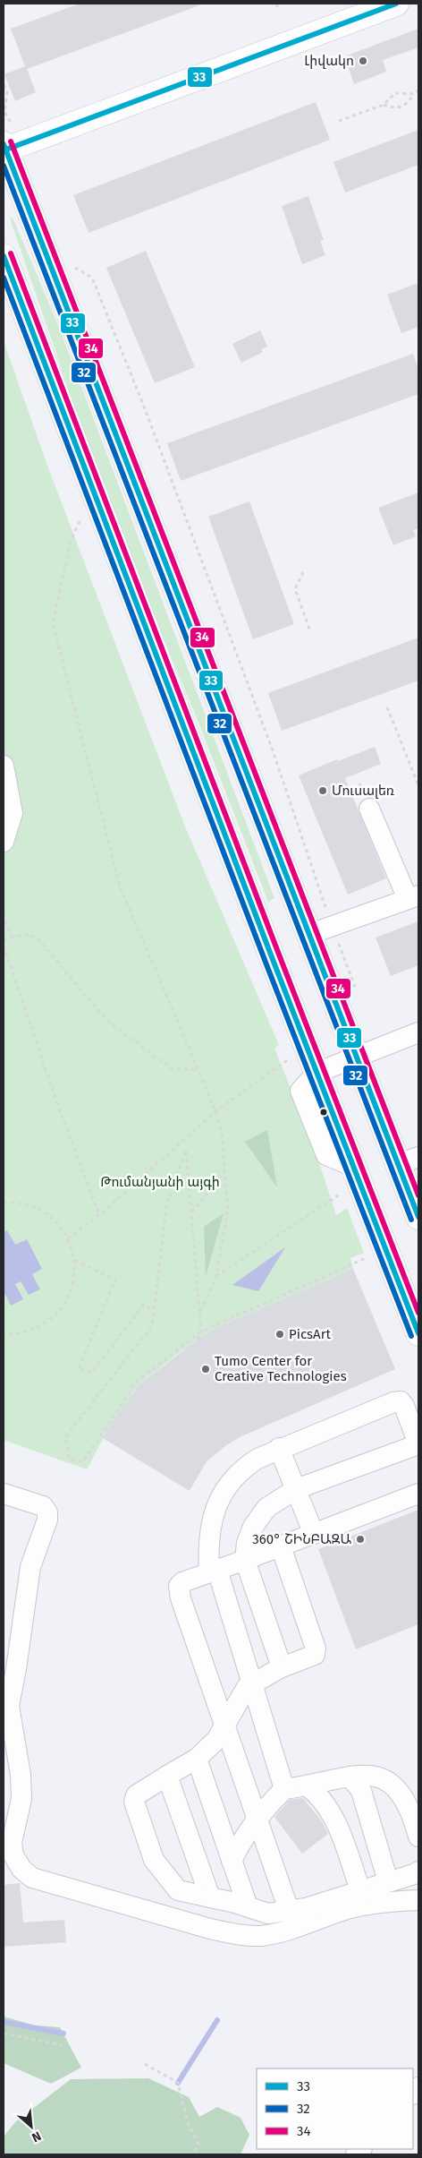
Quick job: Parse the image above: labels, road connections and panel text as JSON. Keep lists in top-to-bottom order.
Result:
{
  "parks": ["Թումանյանի այգի"],
  "places": [
    "Լիվակո",
    "Մուսալեռ",
    "PicsArt",
    "Tumo Center for Creative Technologies",
    "360° ՇԻՆԲԱԶԱ"
  ],
  "lines": ["transit line 33", "transit line 34", "transit line 32"],
  "legend": ["33", "32", "34"],
  "north": "bottom right"
}
